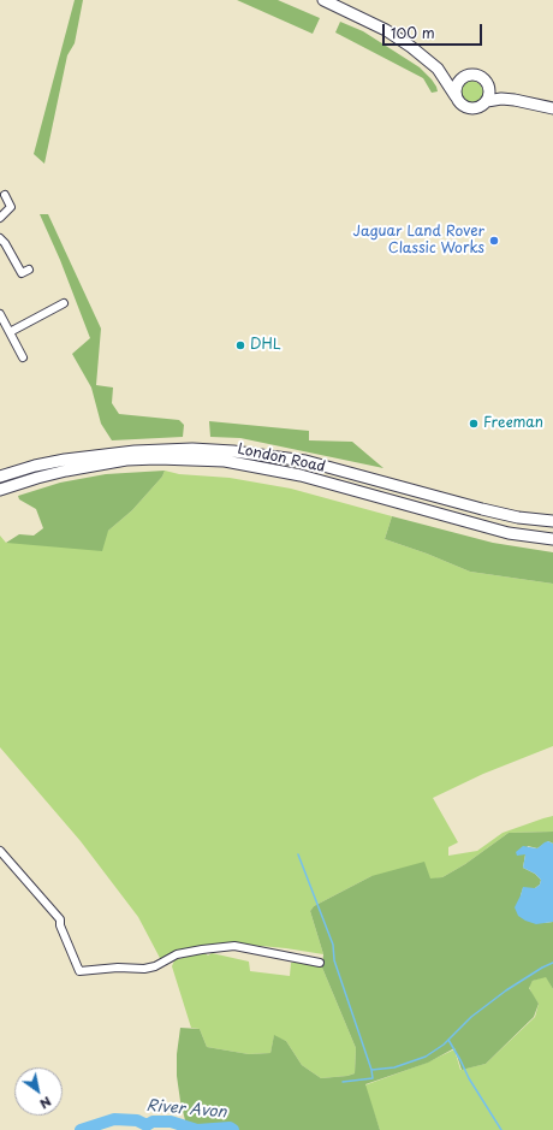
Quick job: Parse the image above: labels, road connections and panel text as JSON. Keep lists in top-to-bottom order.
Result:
{
  "streets": {
    "highway": ["London Road"]
  },
  "water": ["River Avon"],
  "places": ["Jaguar Land Rover Classic Works", "DHL", "Freeman"],
  "scale_bar": "100 m",
  "north": "bottom right"
}
